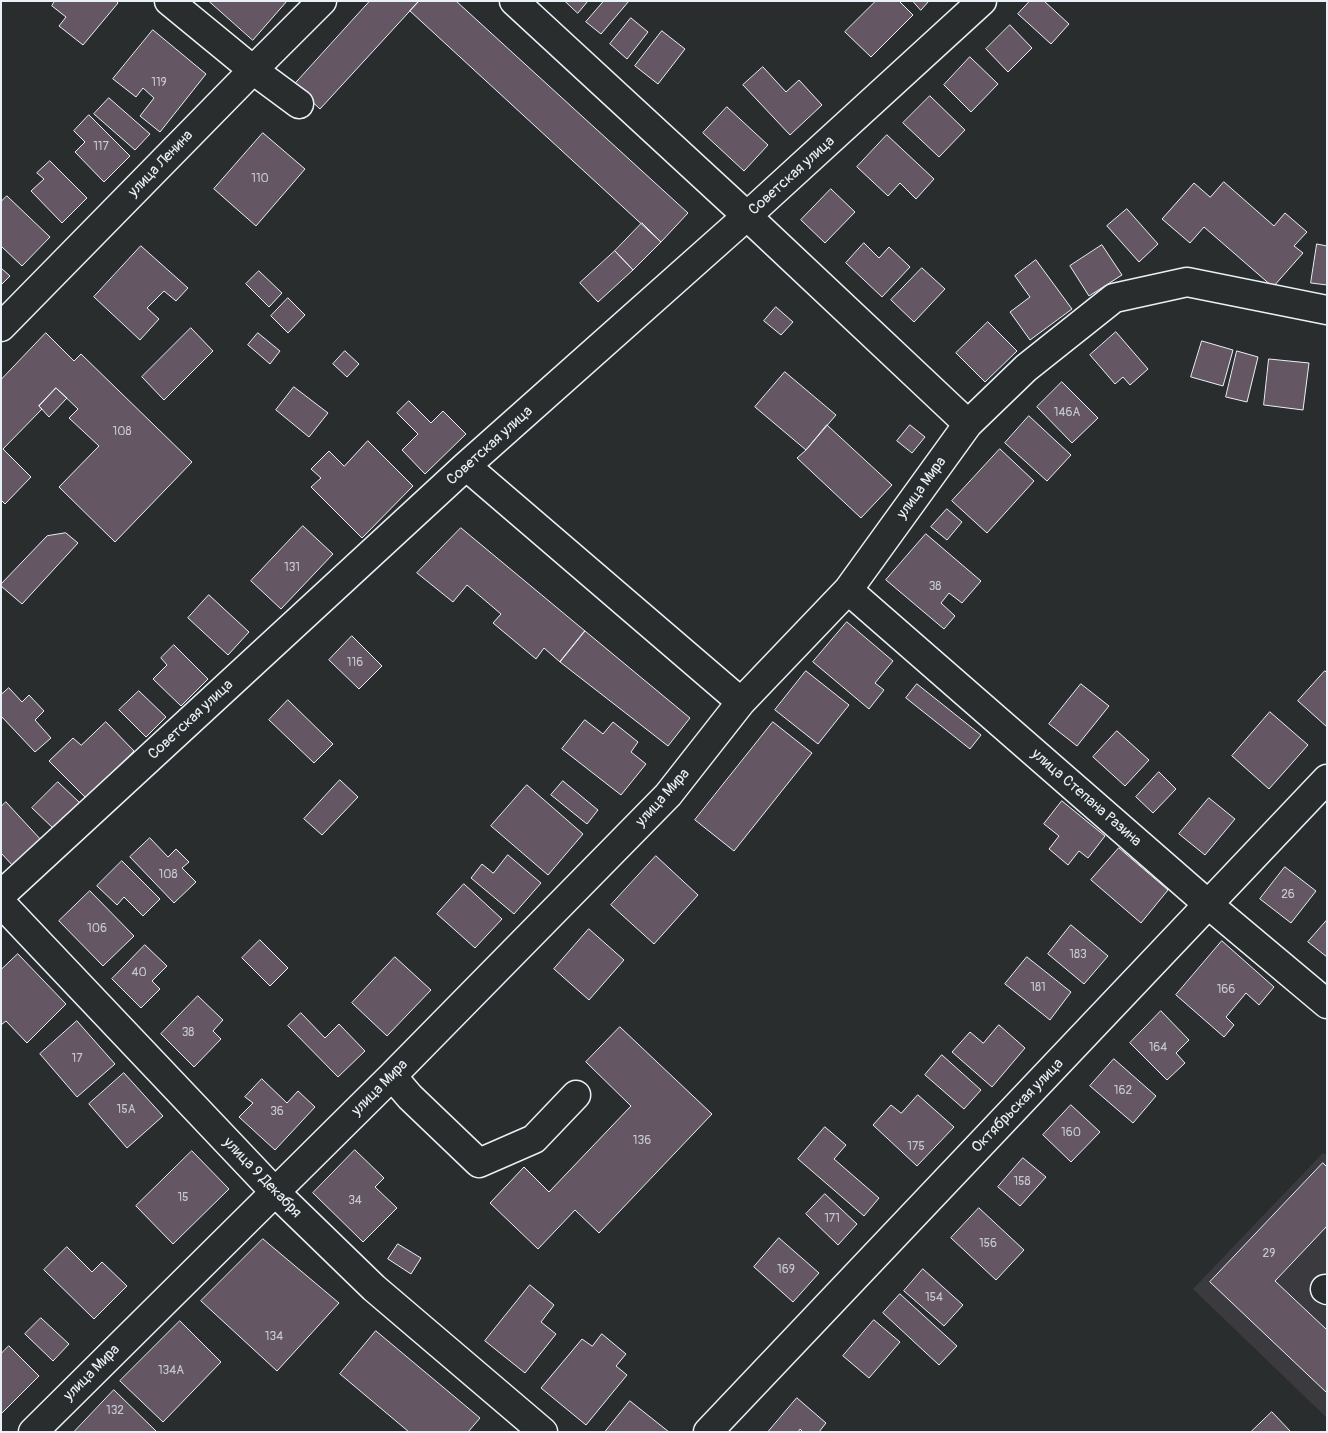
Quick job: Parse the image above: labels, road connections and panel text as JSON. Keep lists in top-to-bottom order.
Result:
{
  "streets": {
    "street": [
      "улица Ленина",
      "Советская улица",
      "улица Мира",
      "улица Степана Разина",
      "Октябрьская улица",
      "улица 9 Декабря"
    ]
  },
  "crossings": [
    ["улица Мира", "улица Степана Разина"],
    ["улица Мира", "улица 9 Декабря"],
    ["улица Степана Разина", "Октябрьская улица"]
  ],
  "house_numbers": [
    "119",
    "117",
    "110",
    "146А",
    "108",
    "131",
    "38",
    "116",
    "108",
    "26",
    "106",
    "183",
    "40",
    "181",
    "166",
    "38",
    "164",
    "17",
    "162",
    "15А",
    "36",
    "160",
    "136",
    "175",
    "158",
    "15",
    "34",
    "171",
    "156",
    "29",
    "169",
    "154",
    "134",
    "134А",
    "132"
  ]
}
